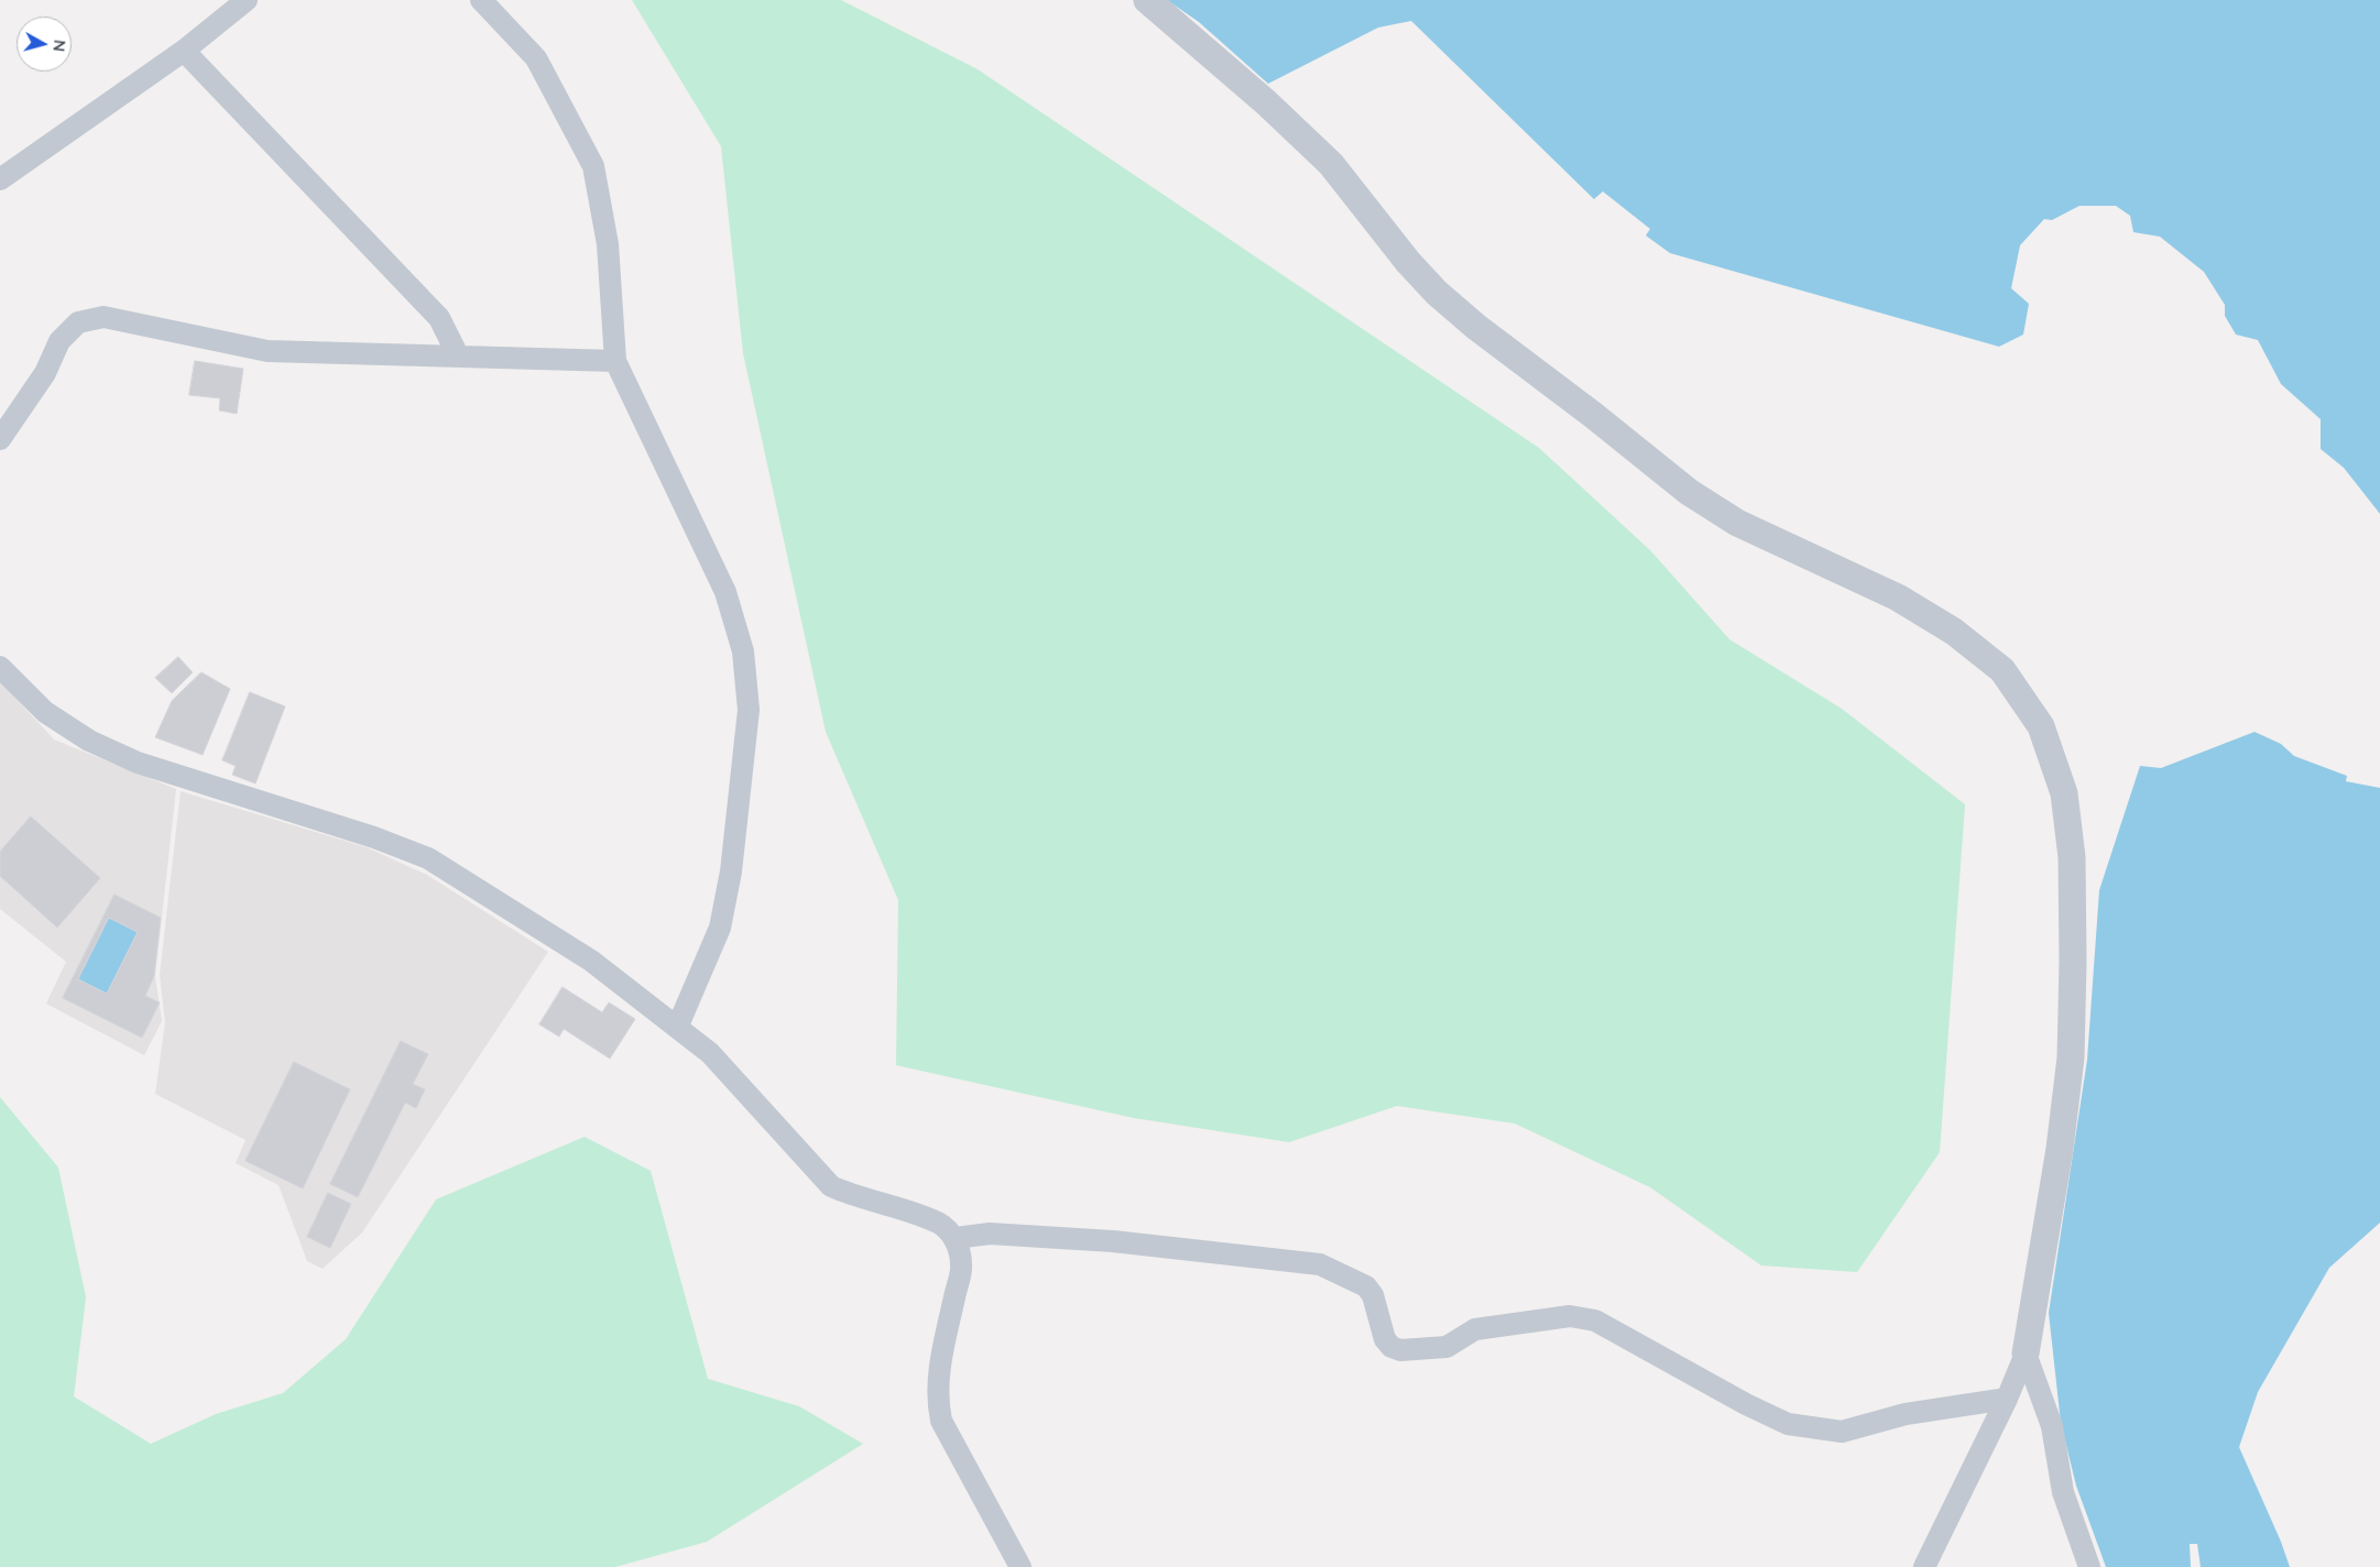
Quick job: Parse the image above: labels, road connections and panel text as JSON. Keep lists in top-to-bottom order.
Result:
{
  "north": "right"
}
